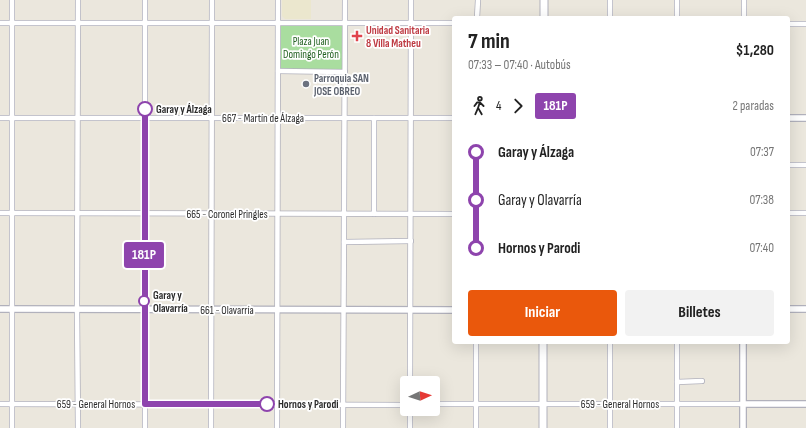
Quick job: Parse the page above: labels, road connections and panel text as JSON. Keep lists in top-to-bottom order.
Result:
{
  "streets": {
    "street": [
      "667 - Martín de Álzaga",
      "665 - Coronel Pringles",
      "661 - Olavarría",
      "659 - General Hornos"
    ]
  },
  "parks": ["Plaza Juan Domingo Perón"],
  "places": {
    "health": ["Unidad Sanitaria 8 Villa Matheu"],
    "other": [
      "Parroquia SAN JOSE OBREO",
      "Garay y Álzaga",
      "Garay y Olavarría",
      "Hornos y Parodi"
    ]
  },
  "lines": ["bus line 181P"],
  "north": "right",
  "page": {
    "on_map": "181P",
    "heading": ["7 min", "07:33 – 07:40 · Autobús", "$1,280"],
    "legs": ["4", "181P", "2 paradas"],
    "list": [
      {
        "name": "Garay y Álzaga",
        "value": "07:37"
      },
      {
        "name": "Garay y Olavarría",
        "value": "07:38"
      },
      {
        "name": "Hornos y Parodi",
        "value": "07:40"
      }
    ],
    "buttons": ["Iniciar", "Billetes"]
  }
}
